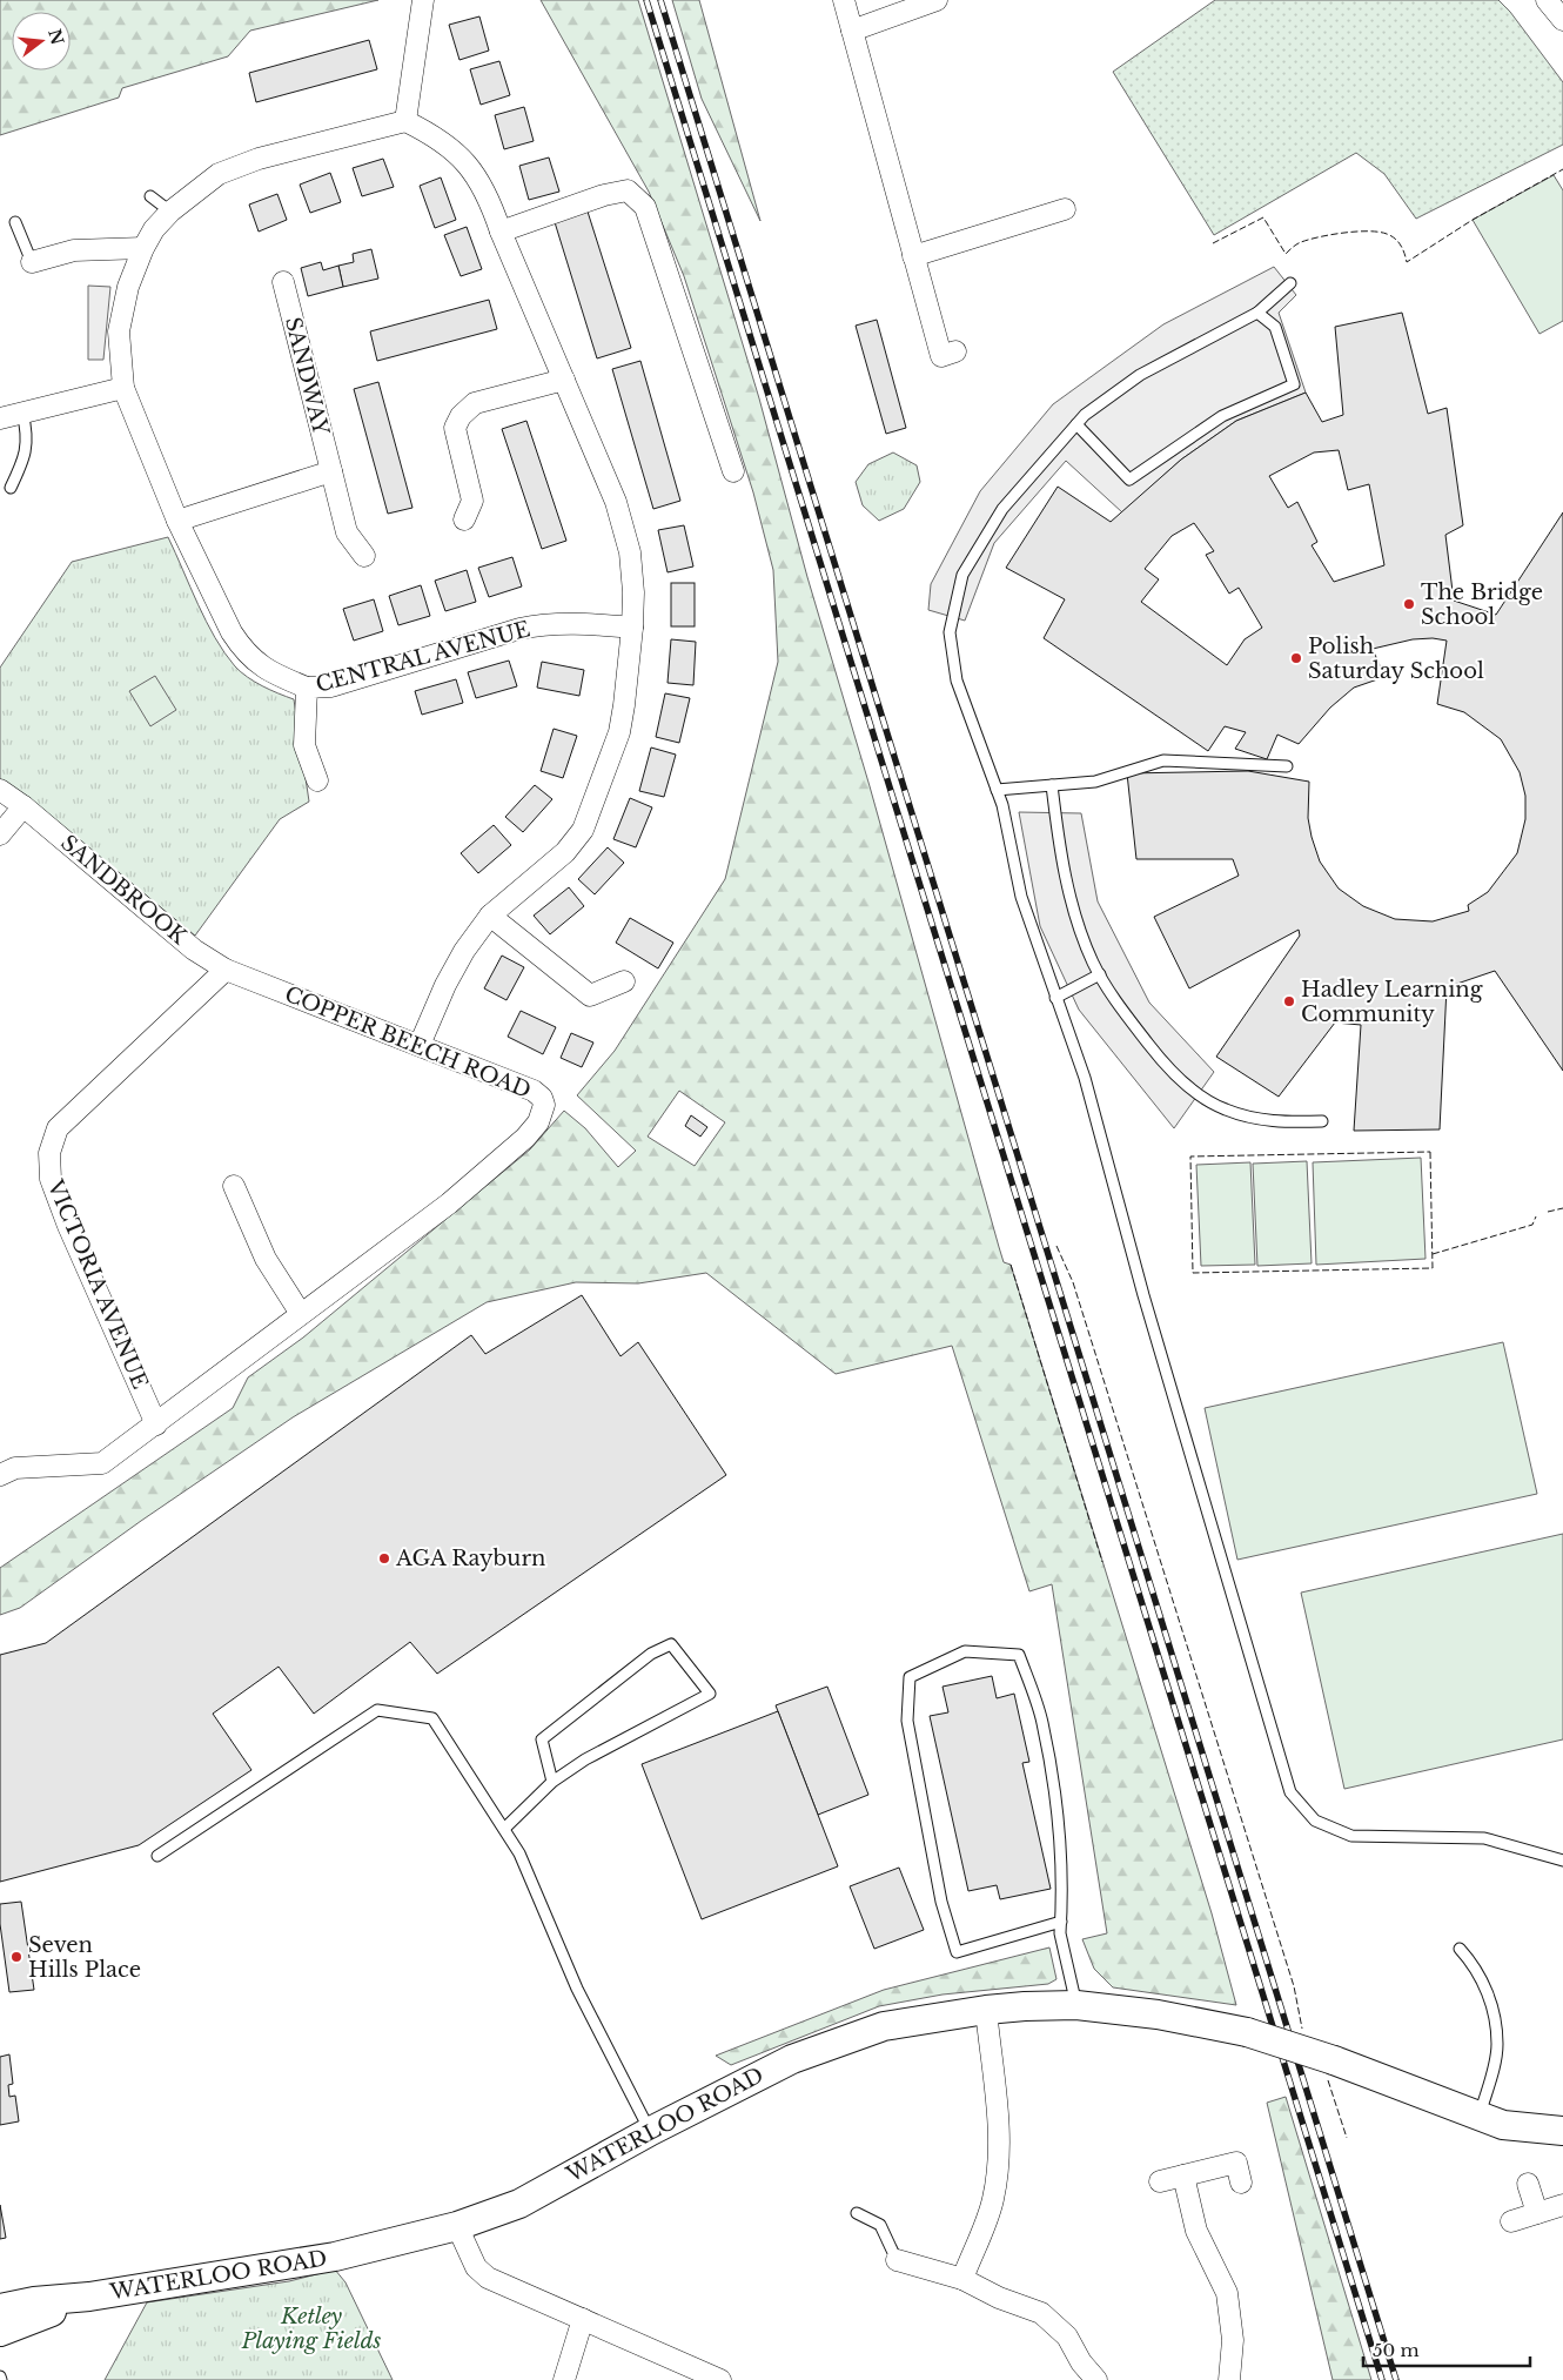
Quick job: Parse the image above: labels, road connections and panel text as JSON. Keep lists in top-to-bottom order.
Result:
{
  "streets": {
    "street": [
      "SANDWAY",
      "CENTRAL AVENUE",
      "SANDBROOK",
      "COPPER BEECH ROAD",
      "VICTORIA AVENUE",
      "WATERLOO ROAD"
    ]
  },
  "crossings": [
    ["SANDBROOK", "COPPER BEECH ROAD"],
    ["SANDBROOK", "VICTORIA AVENUE"],
    ["COPPER BEECH ROAD", "VICTORIA AVENUE"]
  ],
  "parks": ["Ketley Playing Fields"],
  "places": [
    "The Bridge School",
    "Polish Saturday School",
    "Hadley Learning Community",
    "AGA Rayburn",
    "Seven Hills Place"
  ],
  "scale_bar": "50 m",
  "north": "right"
}
